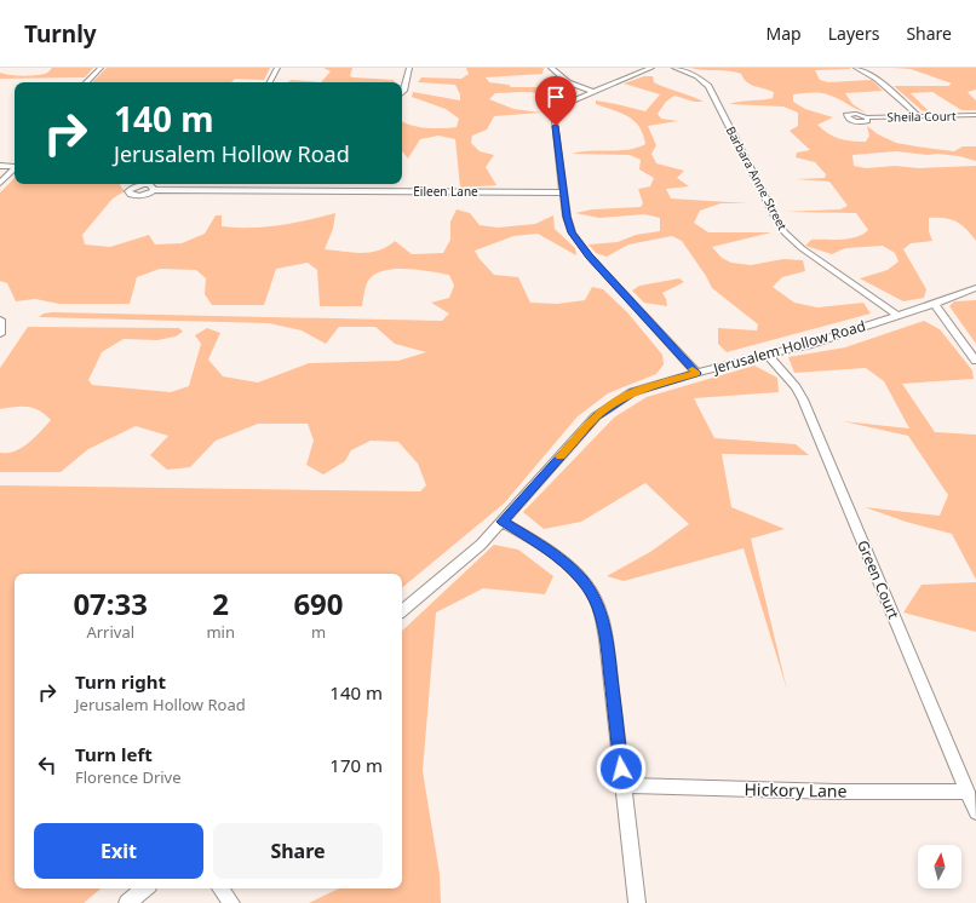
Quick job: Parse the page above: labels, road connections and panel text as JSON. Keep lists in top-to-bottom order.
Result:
{
  "streets": {
    "street": [
      "Sheila Court",
      "Barbara Anne Street",
      "Eileen Lane",
      "Jerusalem Hollow Road",
      "Green Court",
      "Hickory Lane"
    ]
  },
  "crossings": [
    ["Barbara Anne Street", "Jerusalem Hollow Road"],
    ["Jerusalem Hollow Road", "Green Court"],
    ["Green Court", "Hickory Lane"]
  ],
  "north": "top",
  "page": {
    "header": "Turnly",
    "nav": ["Map", "Layers", "Share"],
    "turn": ["140 m", "Jerusalem Hollow Road"],
    "eta": [
      "07:33",
      "Arrival",
      "2",
      "min",
      "690",
      "m"
    ],
    "list": [
      {
        "name": "Turn right",
        "note": "Jerusalem Hollow Road",
        "value": "140 m"
      },
      {
        "name": "Turn left",
        "note": "Florence Drive",
        "value": "170 m"
      }
    ],
    "buttons": ["Exit", "Share"]
  }
}
